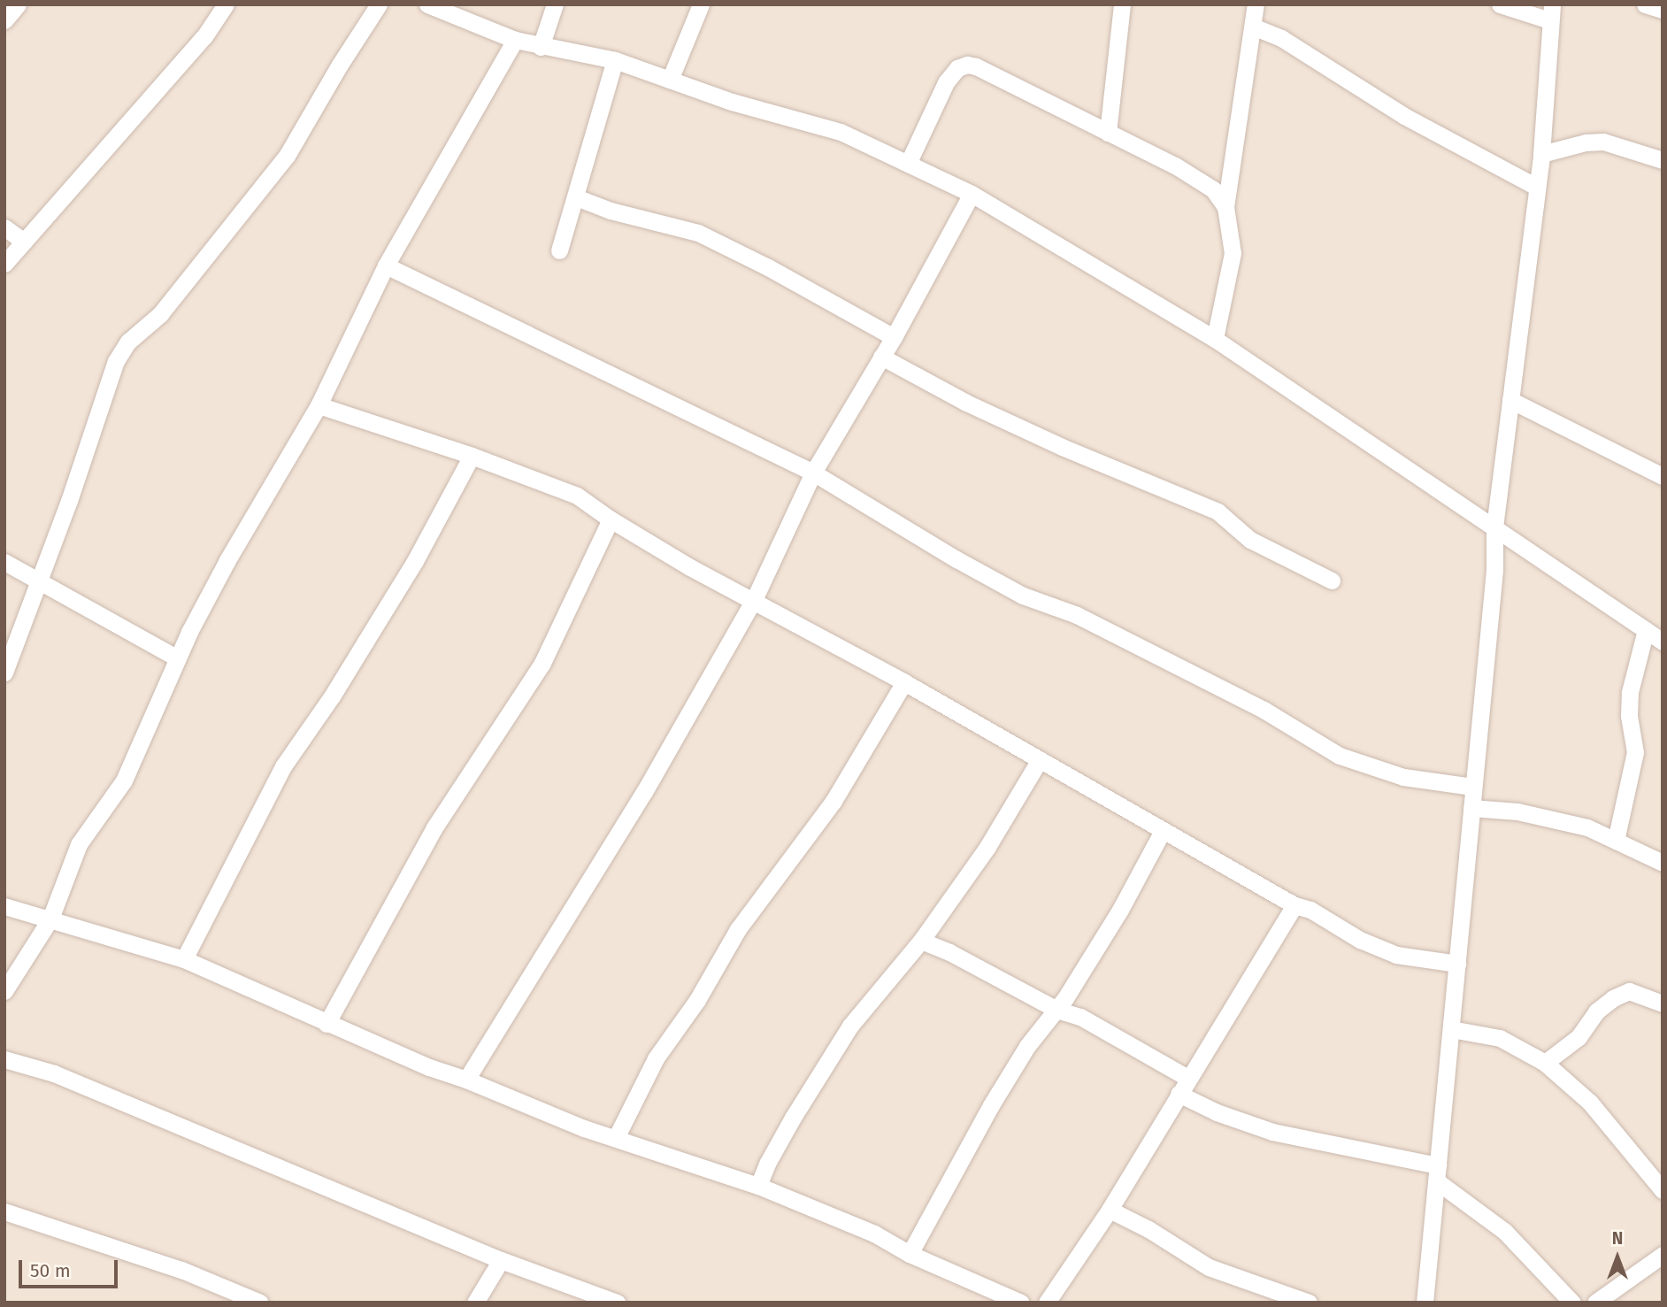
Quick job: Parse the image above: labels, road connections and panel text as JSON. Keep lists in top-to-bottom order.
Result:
{
  "scale_bar": "50 m",
  "north": "top"
}
